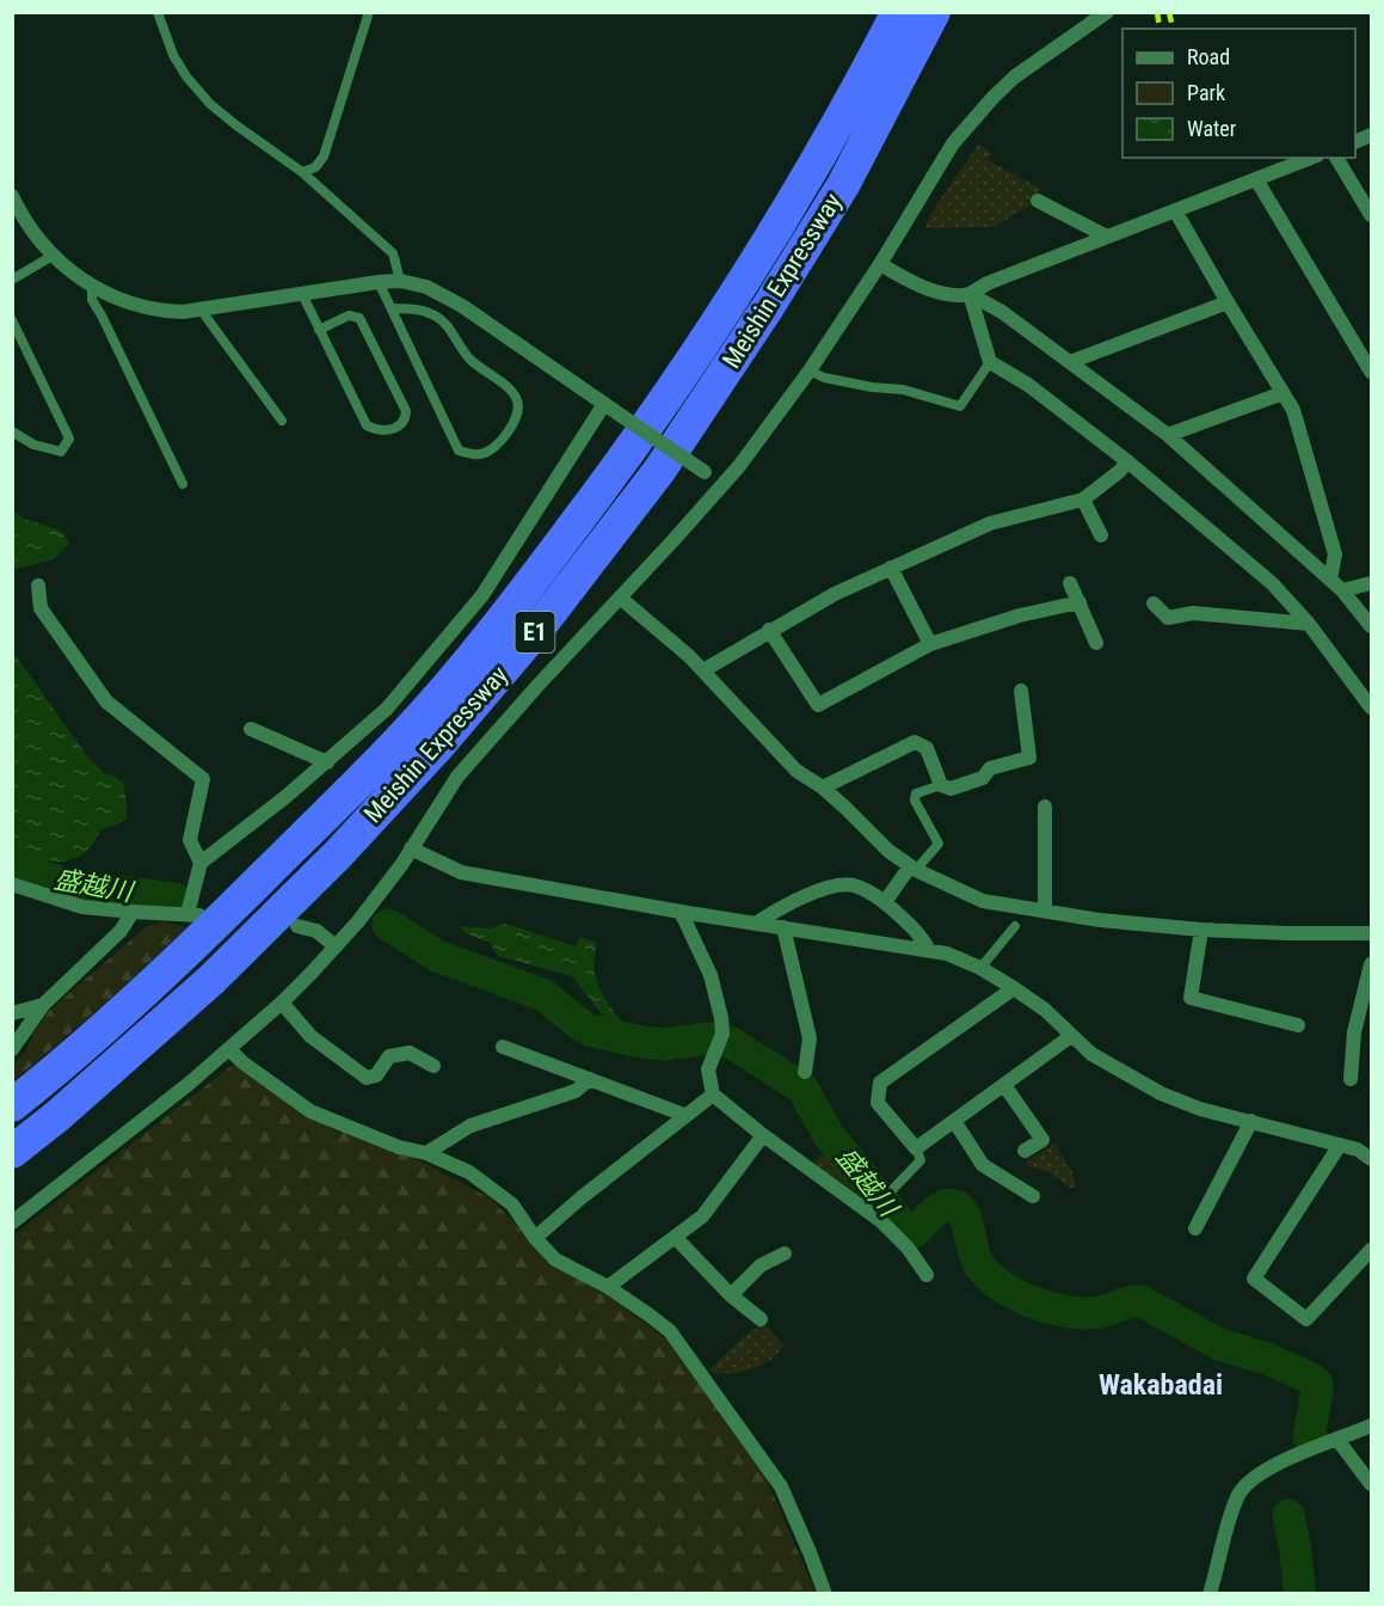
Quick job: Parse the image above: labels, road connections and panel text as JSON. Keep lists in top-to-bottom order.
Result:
{
  "streets": {
    "highway": ["Meishin Expressway", "E1"]
  },
  "districts": ["Wakabadai"],
  "water": ["盛越川"],
  "legend": ["Road", "Park", "Water"]
}
